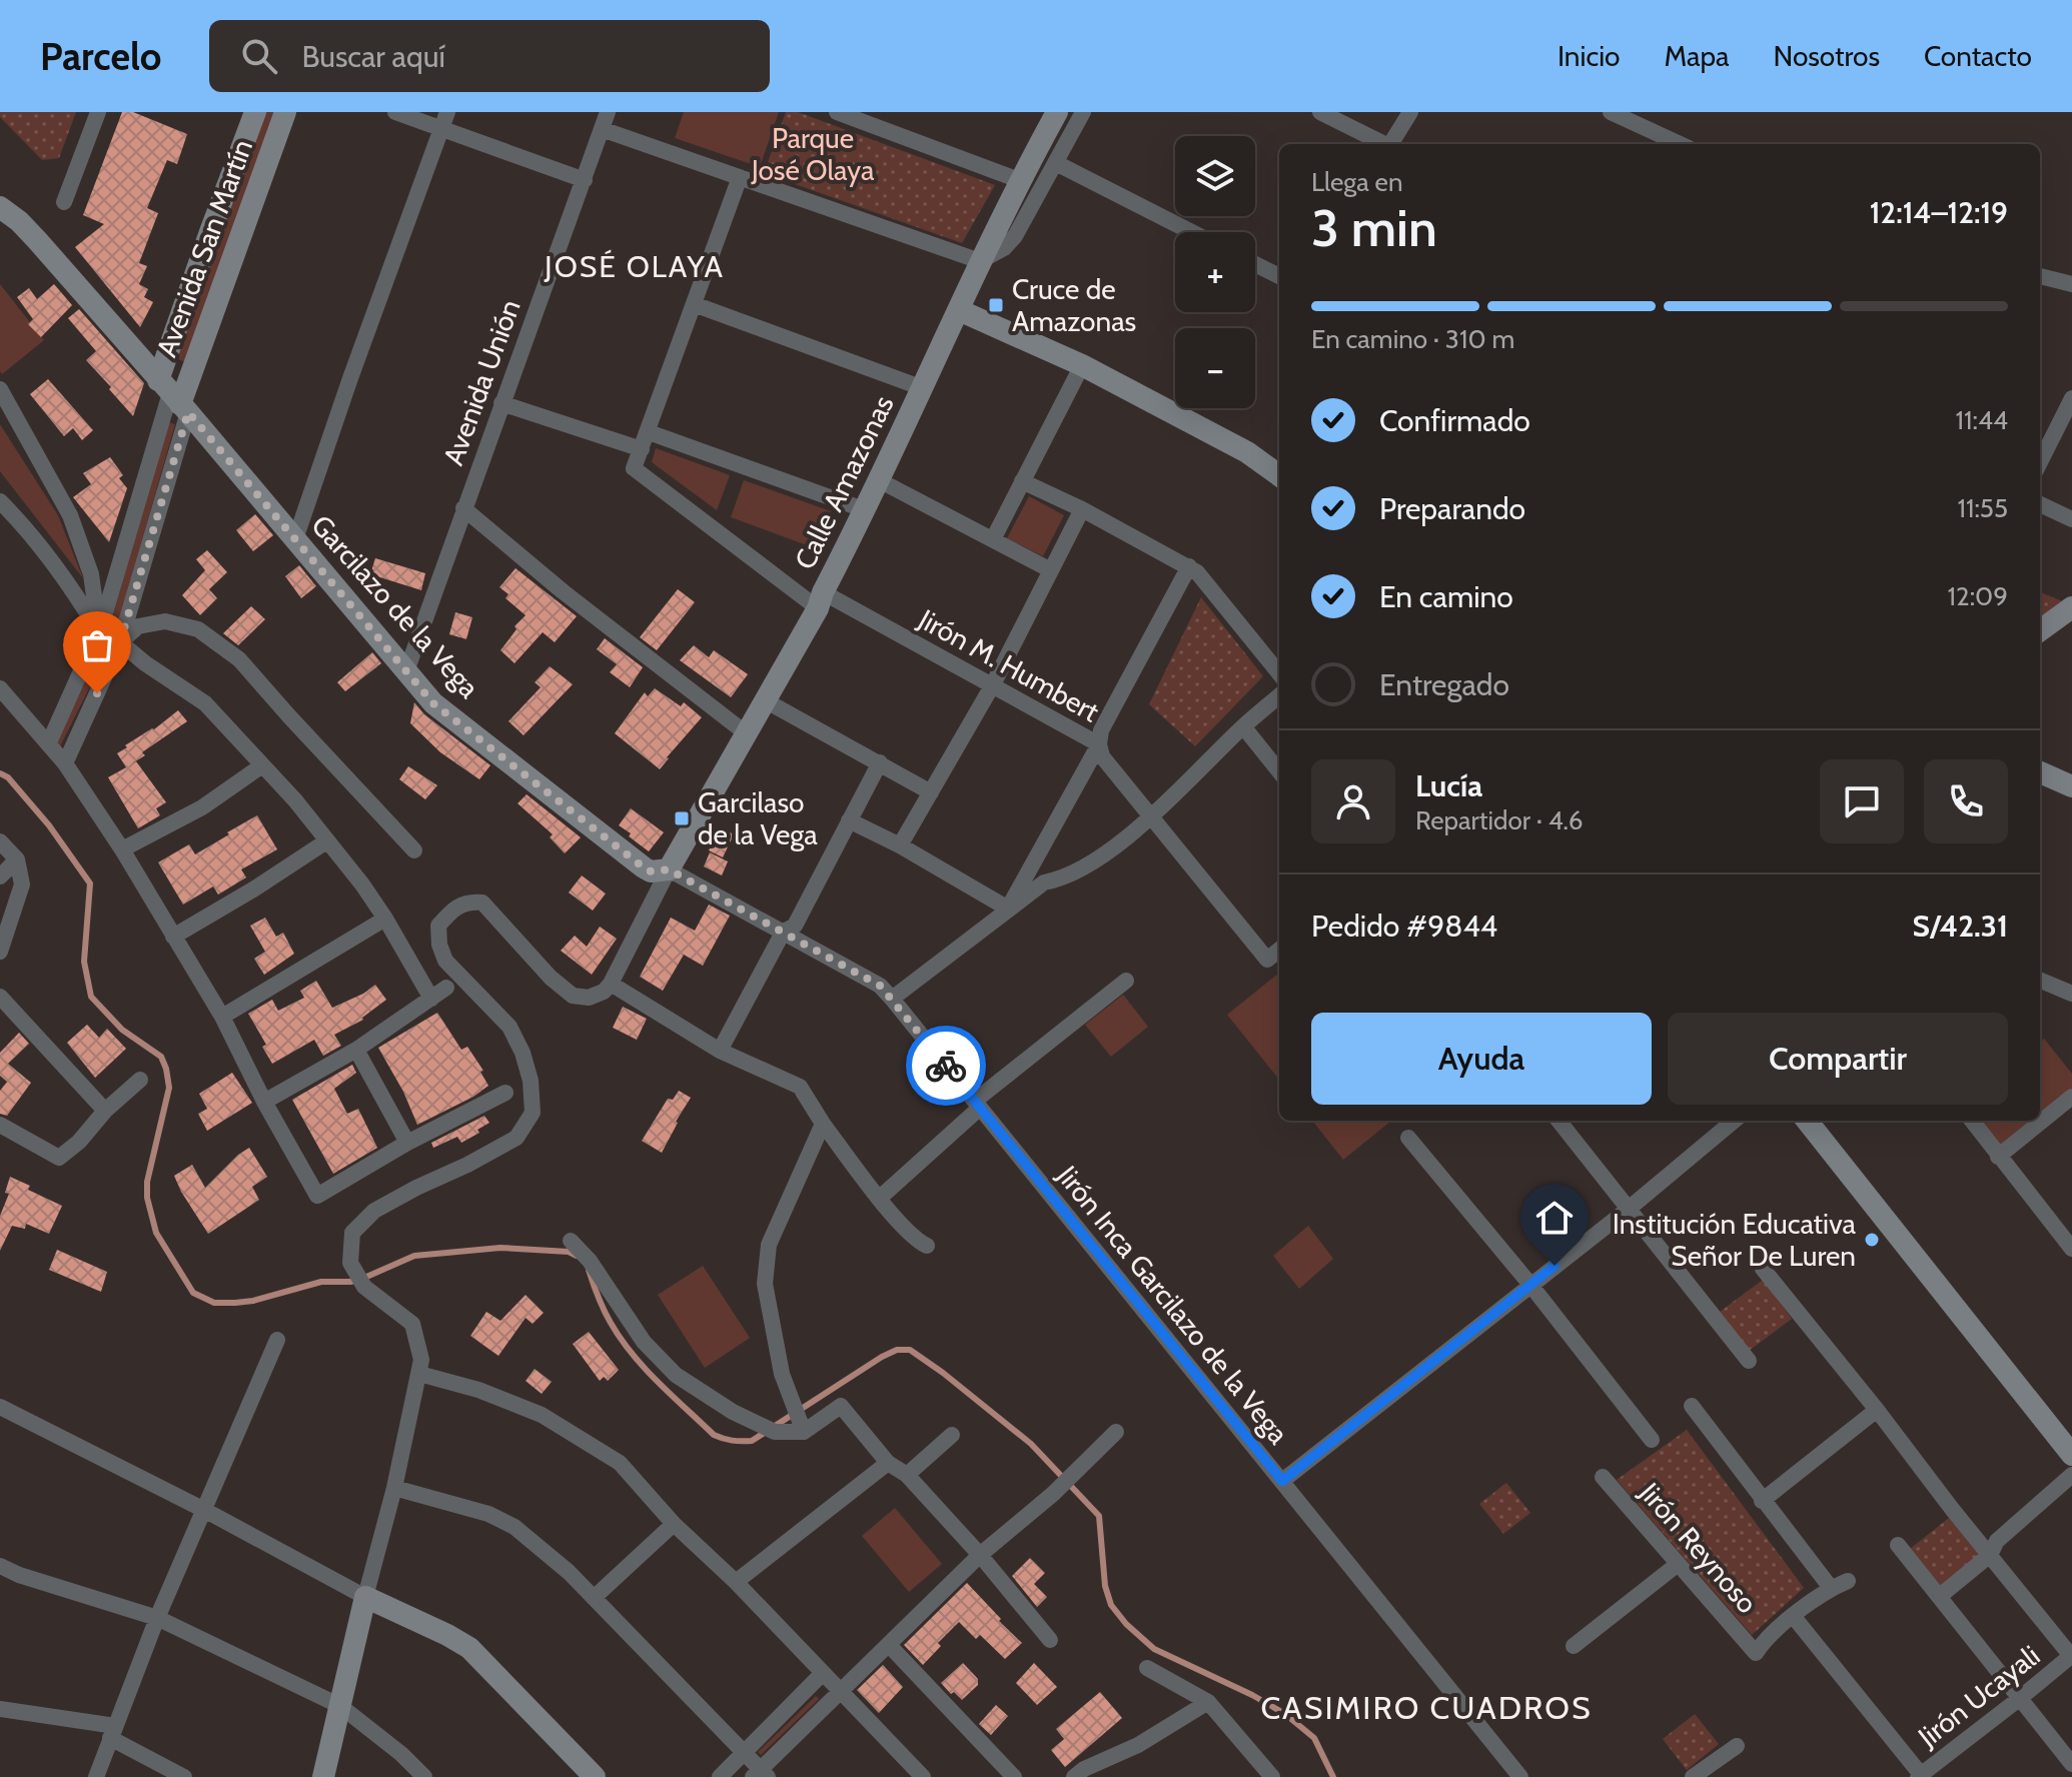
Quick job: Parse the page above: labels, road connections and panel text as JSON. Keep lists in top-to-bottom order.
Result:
{
  "streets": {
    "street": [
      "Avenida San Martín",
      "Avenida Unión",
      "Calle Amazonas",
      "Garcilazo de la Vega",
      "Jirón M. Humbert",
      "Jirón Inca Garcilazo de la Vega",
      "Jirón Reynoso",
      "Jirón Ucayali"
    ]
  },
  "crossings": [
    ["Avenida San Martín", "Garcilazo de la Vega"],
    ["Avenida Unión", "Garcilazo de la Vega"],
    ["Calle Amazonas", "Garcilazo de la Vega"],
    ["Calle Amazonas", "Jirón M. Humbert"],
    ["Calle Amazonas", "Jirón Inca Garcilazo de la Vega"],
    ["Garcilazo de la Vega", "Jirón Inca Garcilazo de la Vega"]
  ],
  "districts": ["JOSÉ OLAYA", "CASIMIRO CUADROS"],
  "parks": ["Parque José Olaya"],
  "places": {
    "transit": ["Cruce de Amazonas", "Garcilaso de la Vega"],
    "other": ["Institución Educativa Señor De Luren"]
  },
  "page": {
    "header": "Parcelo",
    "search": "Buscar aquí",
    "nav": [
      "Inicio",
      "Mapa",
      "Nosotros",
      "Contacto"
    ],
    "map_buttons": ["+", "−"],
    "heading": ["3 min", "Llega en", "12:14–12:19"],
    "panel": [
      "Lucía",
      "Repartidor · 4.6",
      "Pedido #9844",
      "S/42.31"
    ],
    "bar": "En camino · 310 m",
    "list": [
      ["Confirmado", "11:44"],
      ["Preparando", "11:55"],
      ["En camino", "12:09"],
      "Entregado"
    ],
    "buttons": ["Ayuda", "Compartir"]
  }
}
